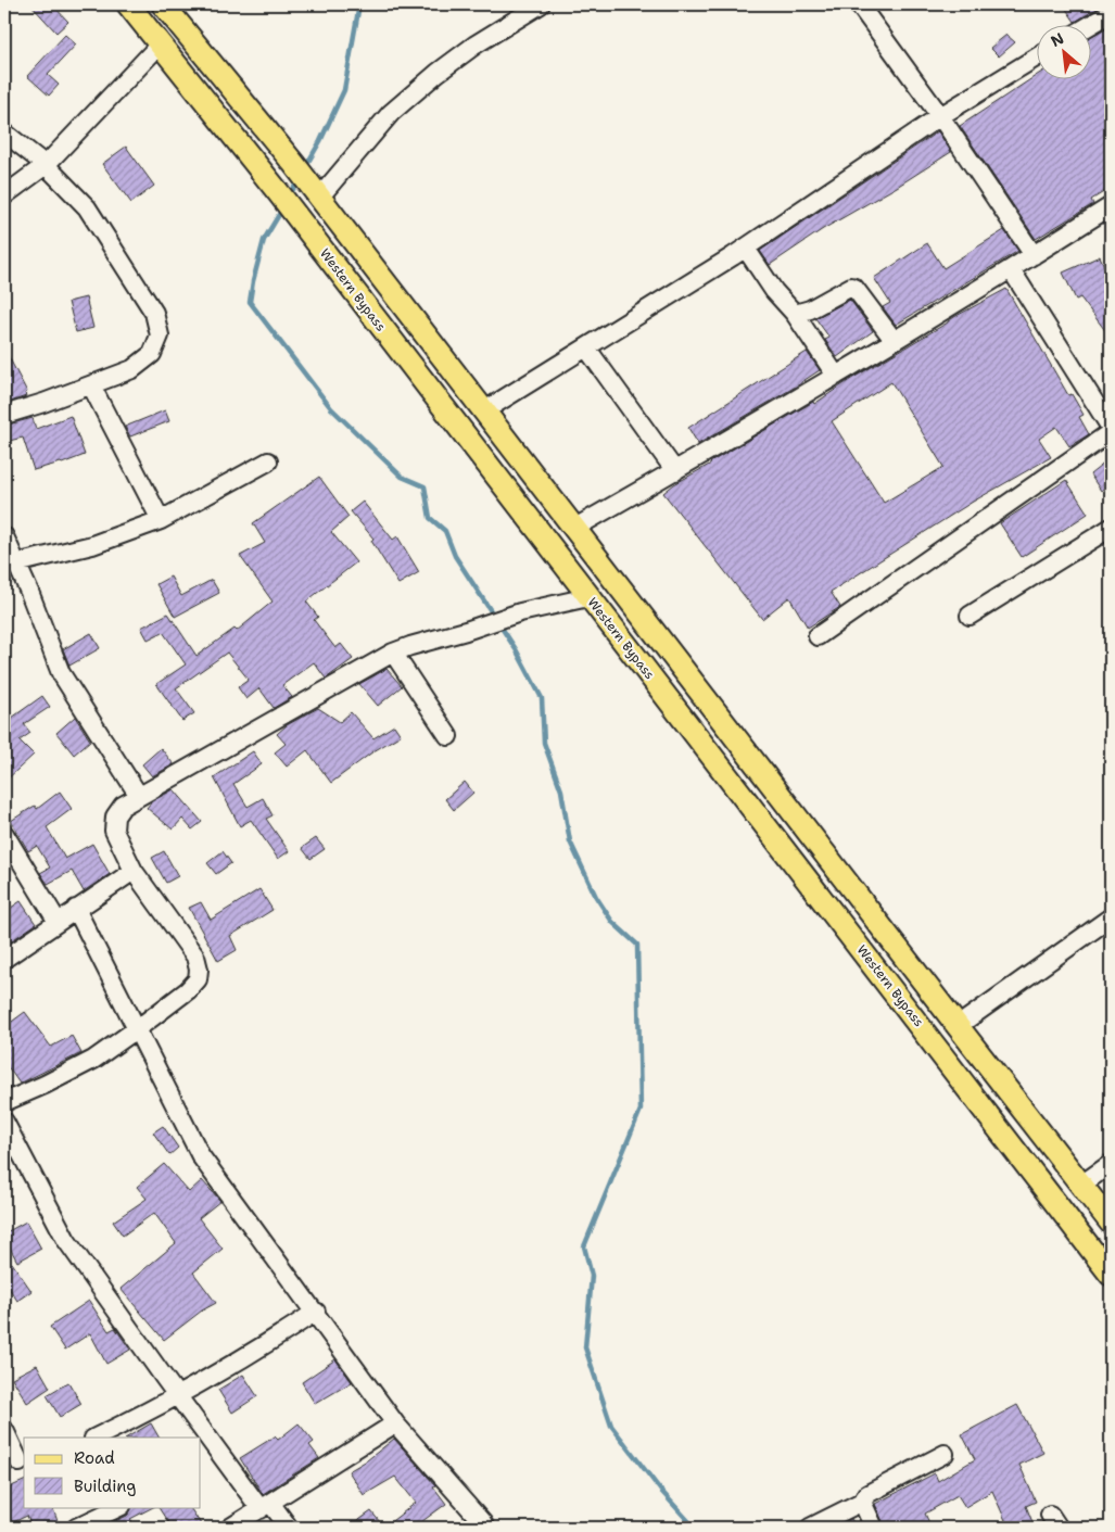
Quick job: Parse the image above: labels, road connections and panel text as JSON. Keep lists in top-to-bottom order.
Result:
{
  "streets": {
    "main road": ["Western Bypass"]
  },
  "legend": ["Road", "Building"],
  "north": "top left"
}
